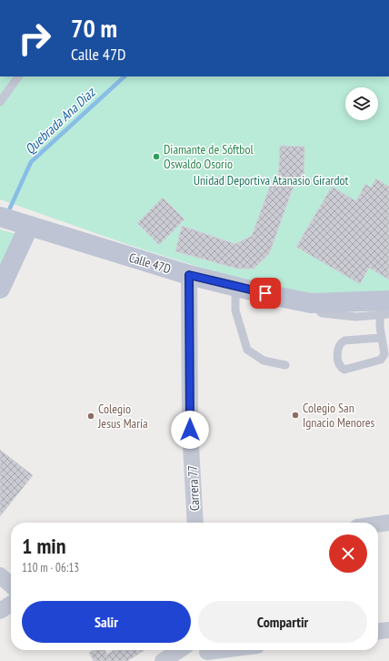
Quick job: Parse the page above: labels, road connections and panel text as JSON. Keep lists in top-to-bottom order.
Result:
{
  "streets": {
    "main road": ["Calle 47D"],
    "street": ["Carrera 77"]
  },
  "crossings": [
    ["Calle 47D", "Carrera 77"]
  ],
  "water": ["Quebrada Ana Diaz"],
  "parks": ["Unidad Deportiva Atanasio Girardot"],
  "places": ["Diamante de Sóftbol Oswaldo Osorio", "Colegio San Ignacio Menores", "Colegio Jesus María"],
  "page": {
    "turn": ["70 m", "Calle 47D"],
    "heading": ["1 min", "110 m · 06:13"],
    "buttons": ["Salir", "Compartir"]
  }
}
